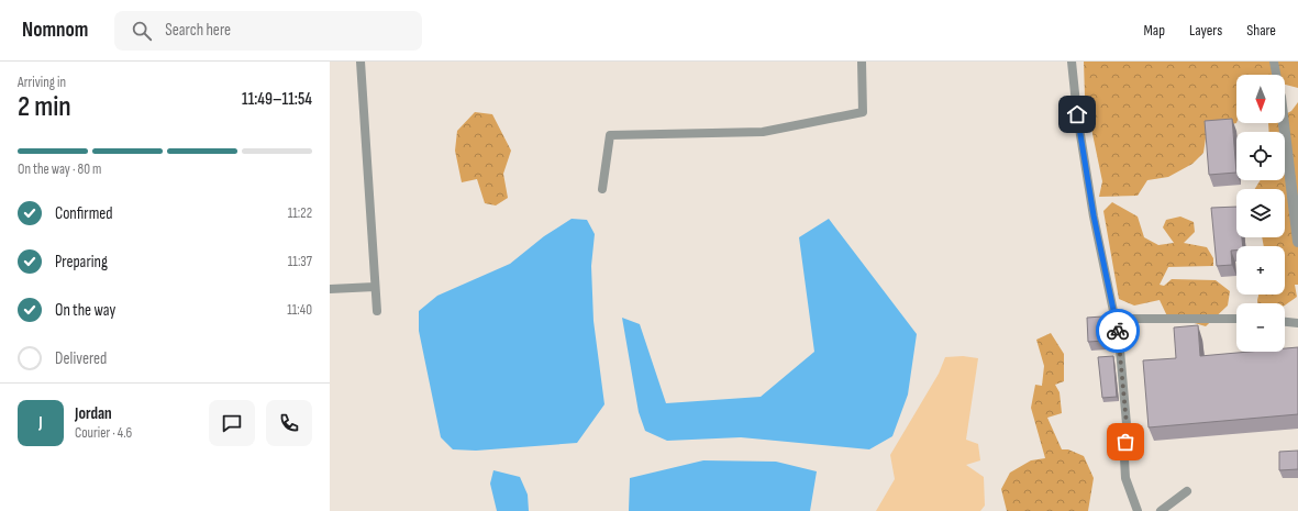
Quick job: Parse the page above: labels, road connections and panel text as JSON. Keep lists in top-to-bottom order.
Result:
{
  "north": "bottom",
  "page": {
    "header": "Nomnom",
    "search": "Search here",
    "nav": ["Map", "Layers", "Share"],
    "heading": ["2 min", "Arriving in", "11:49–11:54"],
    "panel": ["Jordan", "Courier · 4.6"],
    "map_buttons": ["+", "−"],
    "bar": "On the way · 80 m",
    "list": [
      ["Confirmed", "11:22"],
      ["Preparing", "11:37"],
      ["On the way", "11:40"],
      "Delivered"
    ],
    "round": "J"
  }
}
